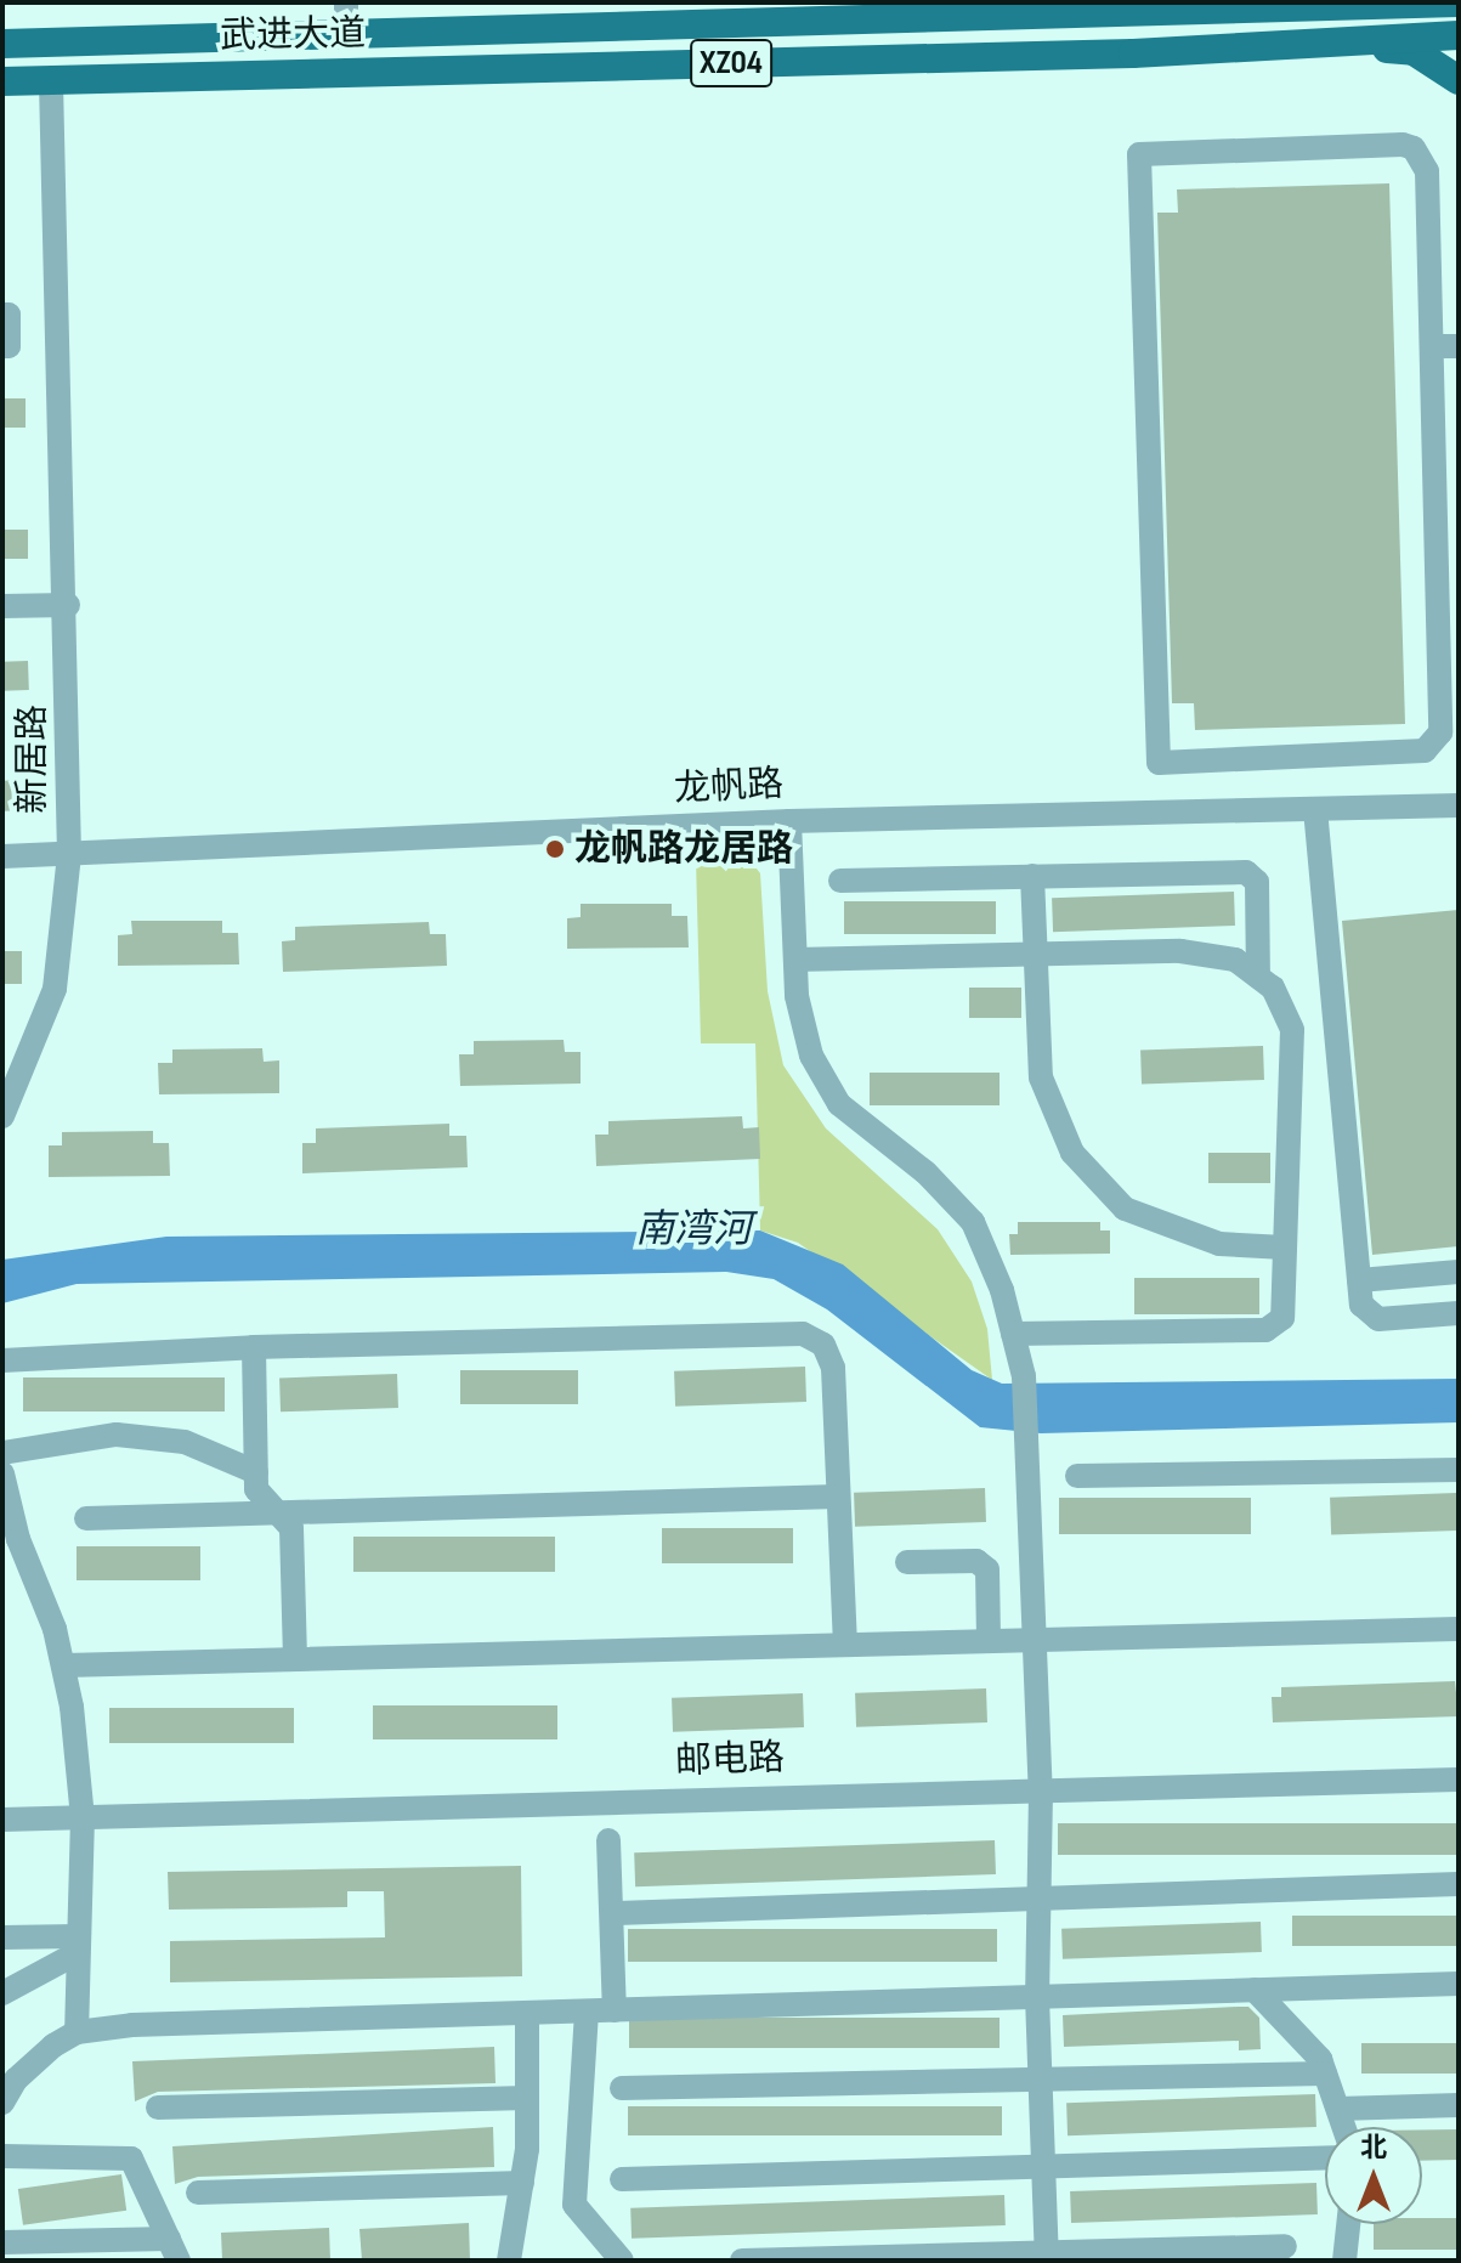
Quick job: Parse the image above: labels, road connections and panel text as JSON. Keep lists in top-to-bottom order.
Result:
{
  "streets": {
    "main road": ["武进大道", "XZ04"],
    "street": ["新居路", "龙帆路", "邮电路"]
  },
  "crossings": [
    ["武进大道", "新居路"],
    ["新居路", "龙帆路"]
  ],
  "water": ["南湾河"],
  "places": ["龙帆路龙居路"],
  "north": "top"
}
